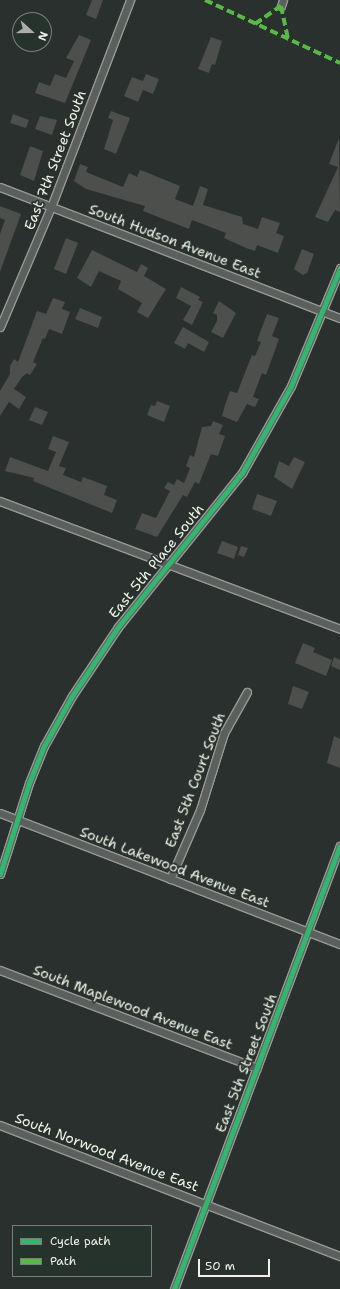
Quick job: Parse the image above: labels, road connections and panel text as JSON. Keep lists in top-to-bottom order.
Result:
{
  "streets": {
    "street": [
      "East 7th Street South",
      "South Hudson Avenue East",
      "East 5th Place South",
      "East 5th Court South",
      "South Lakewood Avenue East",
      "South Maplewood Avenue East",
      "East 5th Street South",
      "South Norwood Avenue East"
    ]
  },
  "crossings": [
    ["East 7th Street South", "South Hudson Avenue East"],
    ["South Hudson Avenue East", "East 5th Place South"],
    ["East 5th Place South", "South Lakewood Avenue East"],
    ["East 5th Court South", "South Lakewood Avenue East"],
    ["South Lakewood Avenue East", "East 5th Street South"],
    ["South Maplewood Avenue East", "East 5th Street South"],
    ["East 5th Street South", "South Norwood Avenue East"]
  ],
  "legend": ["Cycle path", "Path"],
  "scale_bar": "50 m",
  "north": "right"
}
